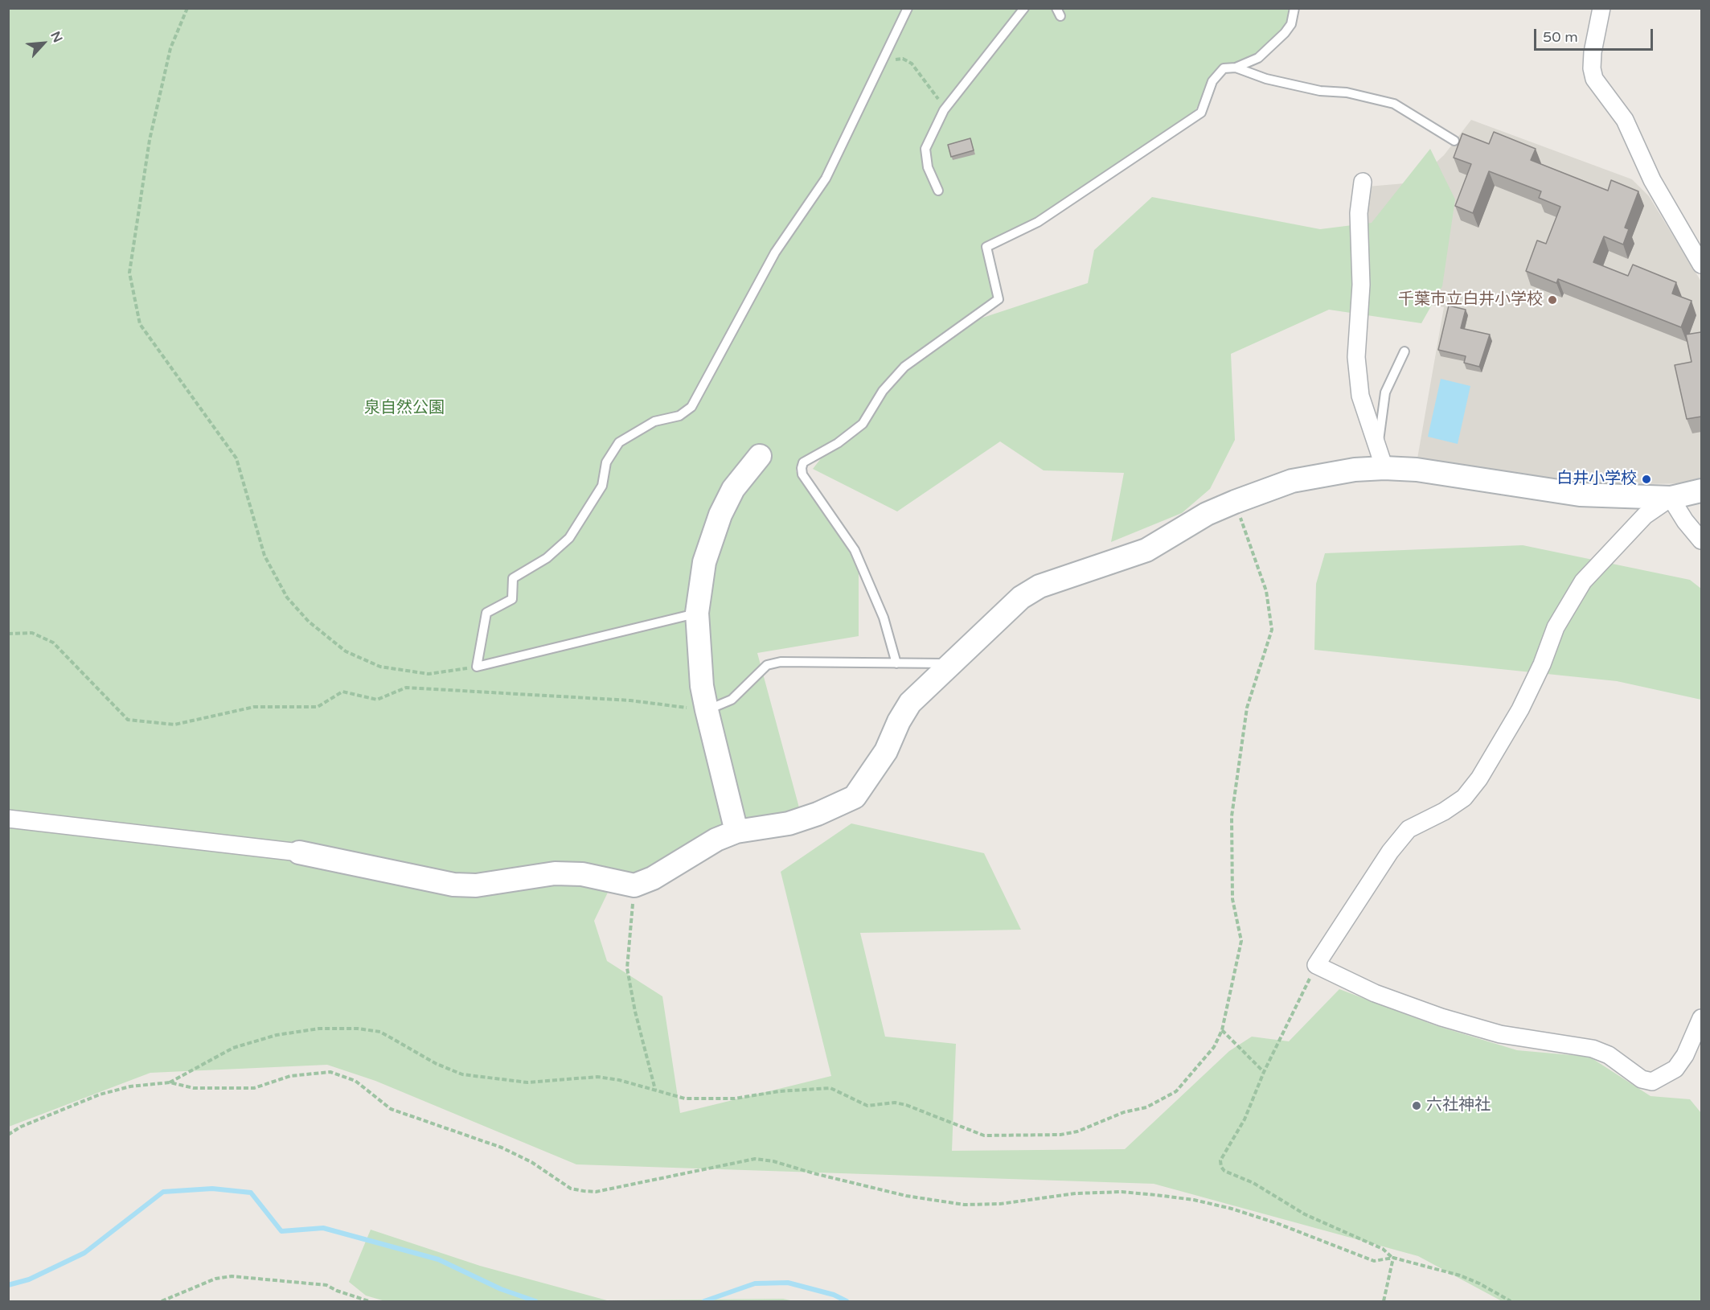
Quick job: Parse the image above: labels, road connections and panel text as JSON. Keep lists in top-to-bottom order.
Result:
{
  "parks": ["泉自然公園"],
  "places": ["千葉市立白井小学校", "白井小学校", "六社神社"],
  "scale_bar": "50 m",
  "north": "top right"
}
